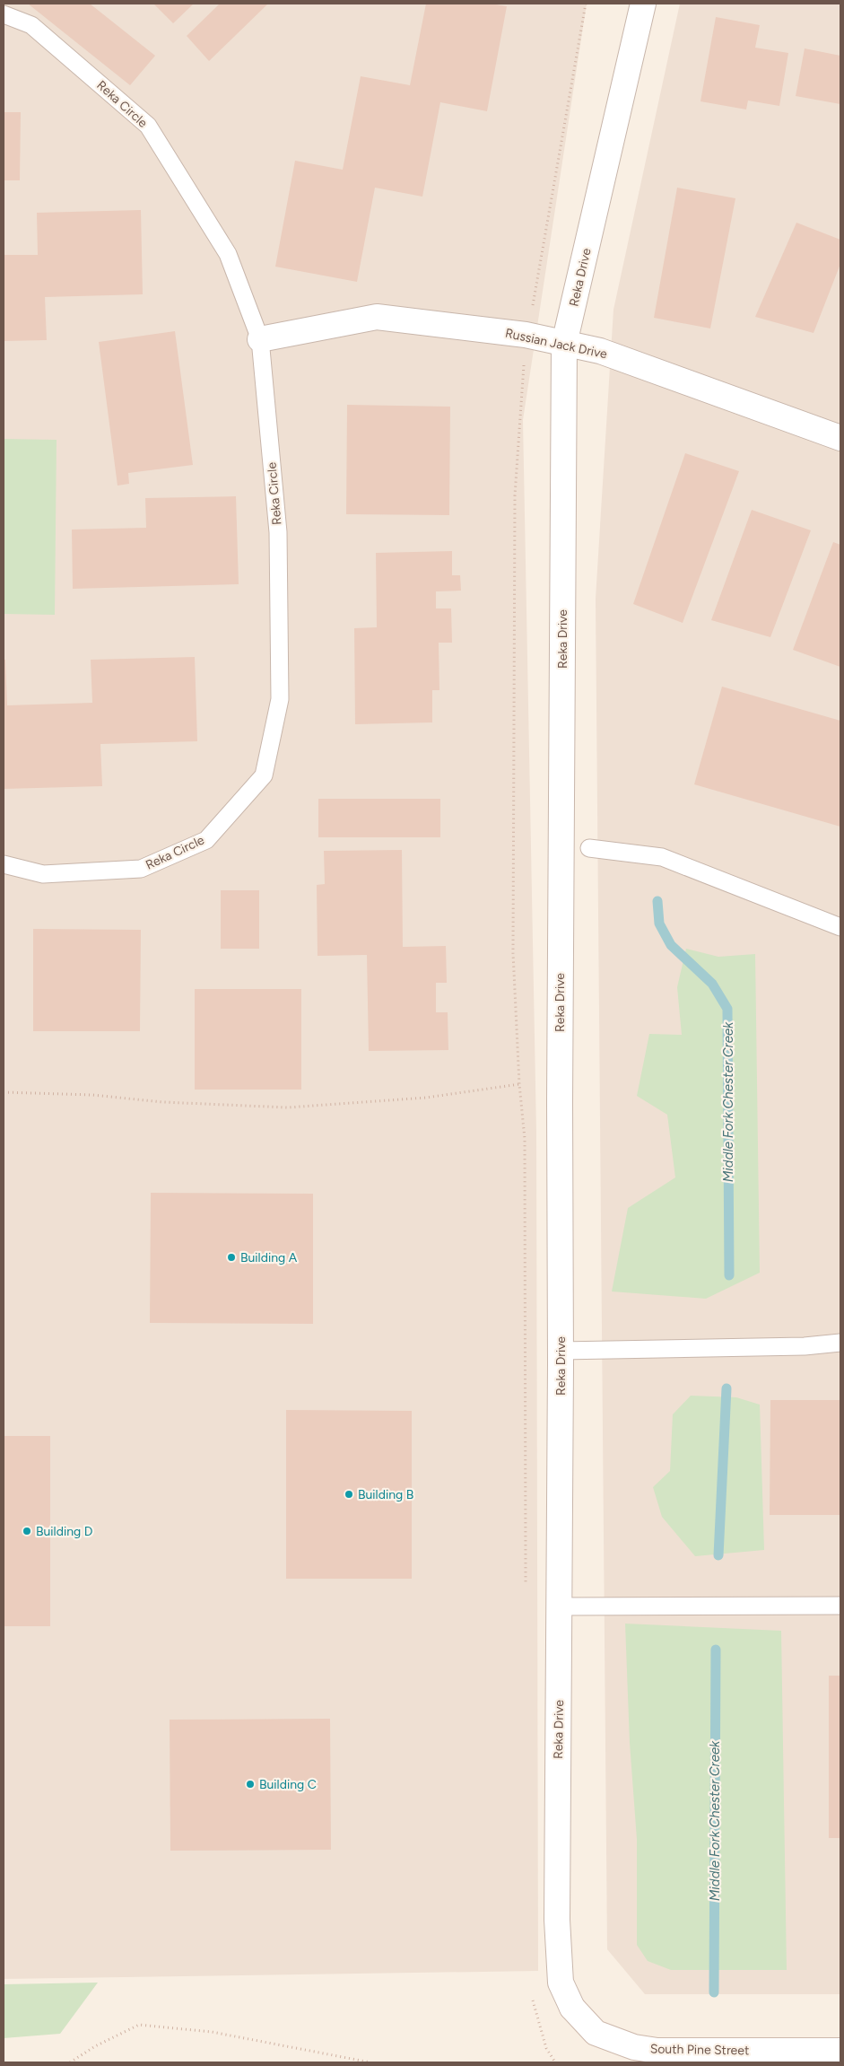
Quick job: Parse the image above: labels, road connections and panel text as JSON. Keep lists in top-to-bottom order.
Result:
{
  "streets": {
    "street": ["Reka Drive", "Russian Jack Drive", "South Pine Street"],
    "lane": ["Reka Circle"]
  },
  "crossings": [
    ["Reka Circle", "Russian Jack Drive"],
    ["Reka Drive", "Russian Jack Drive"],
    ["Reka Drive", "South Pine Street"]
  ],
  "water": ["Middle Fork Chester Creek"],
  "places": [
    "Building A",
    "Building B",
    "Building D",
    "Building C"
  ]
}
